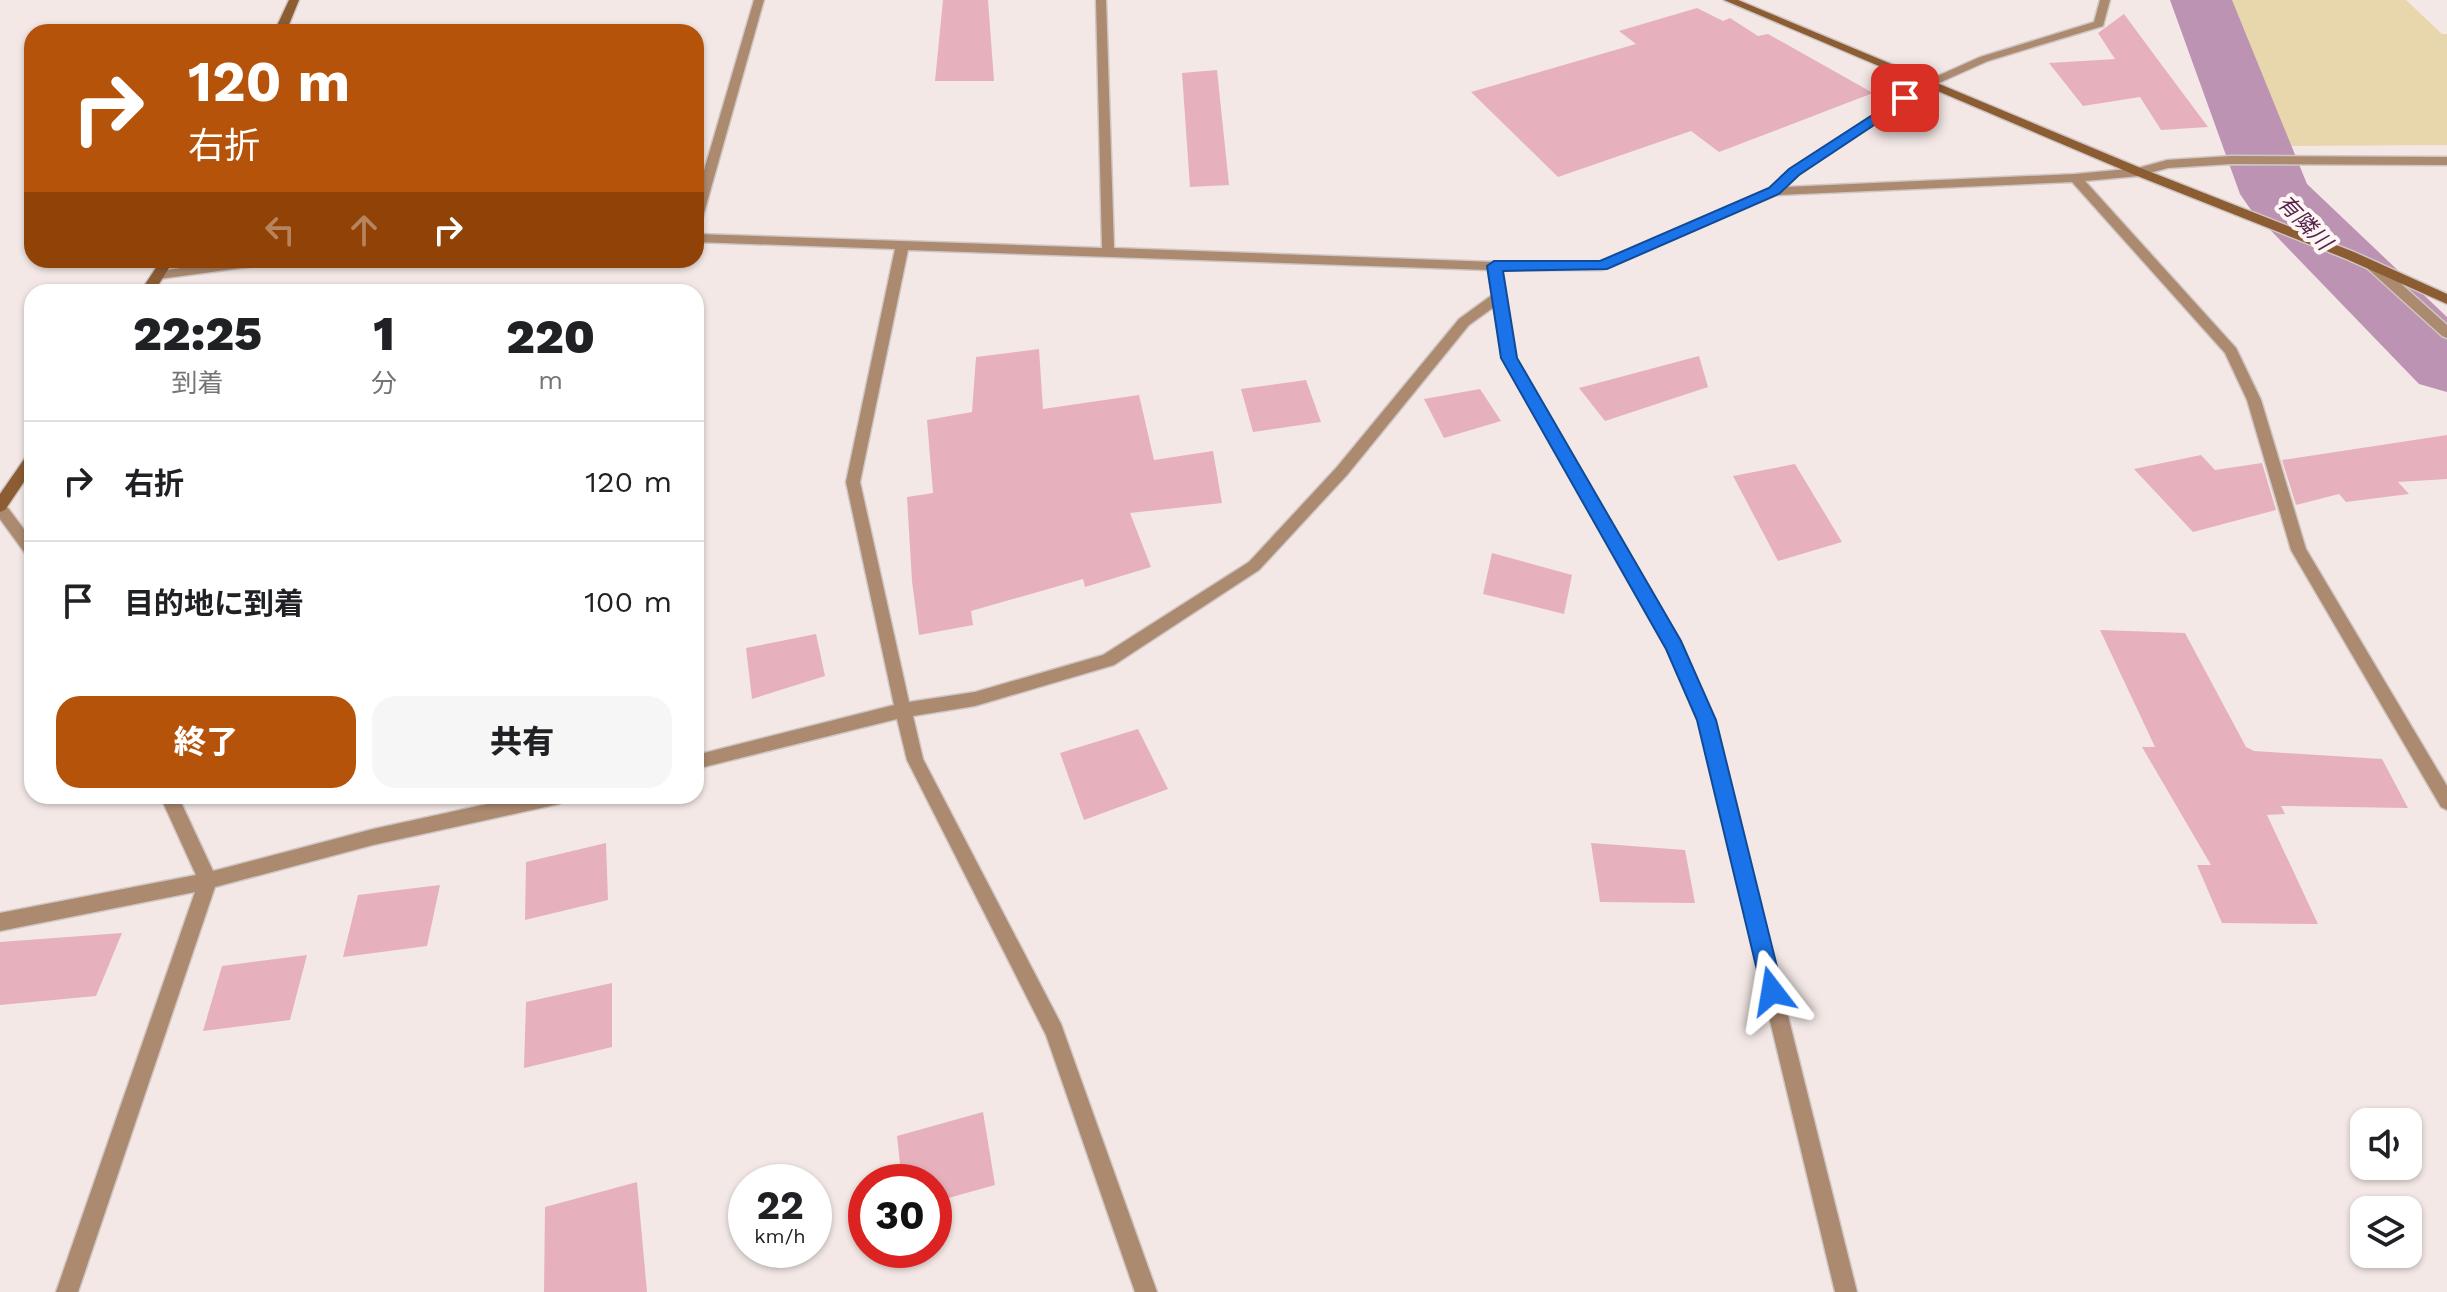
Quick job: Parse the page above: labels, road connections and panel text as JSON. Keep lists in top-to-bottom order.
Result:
{
  "water": ["有隣川"],
  "page": {
    "turn": ["120 m", "右折"],
    "eta": [
      "22:25",
      "到着",
      "1",
      "分",
      "220",
      "m"
    ],
    "list": [
      {
        "name": "右折",
        "value": "120 m"
      },
      {
        "name": "目的地に到着",
        "value": "100 m"
      }
    ],
    "buttons": ["終了", "共有"],
    "speed": "22 km/h",
    "limit": "30"
  }
}
